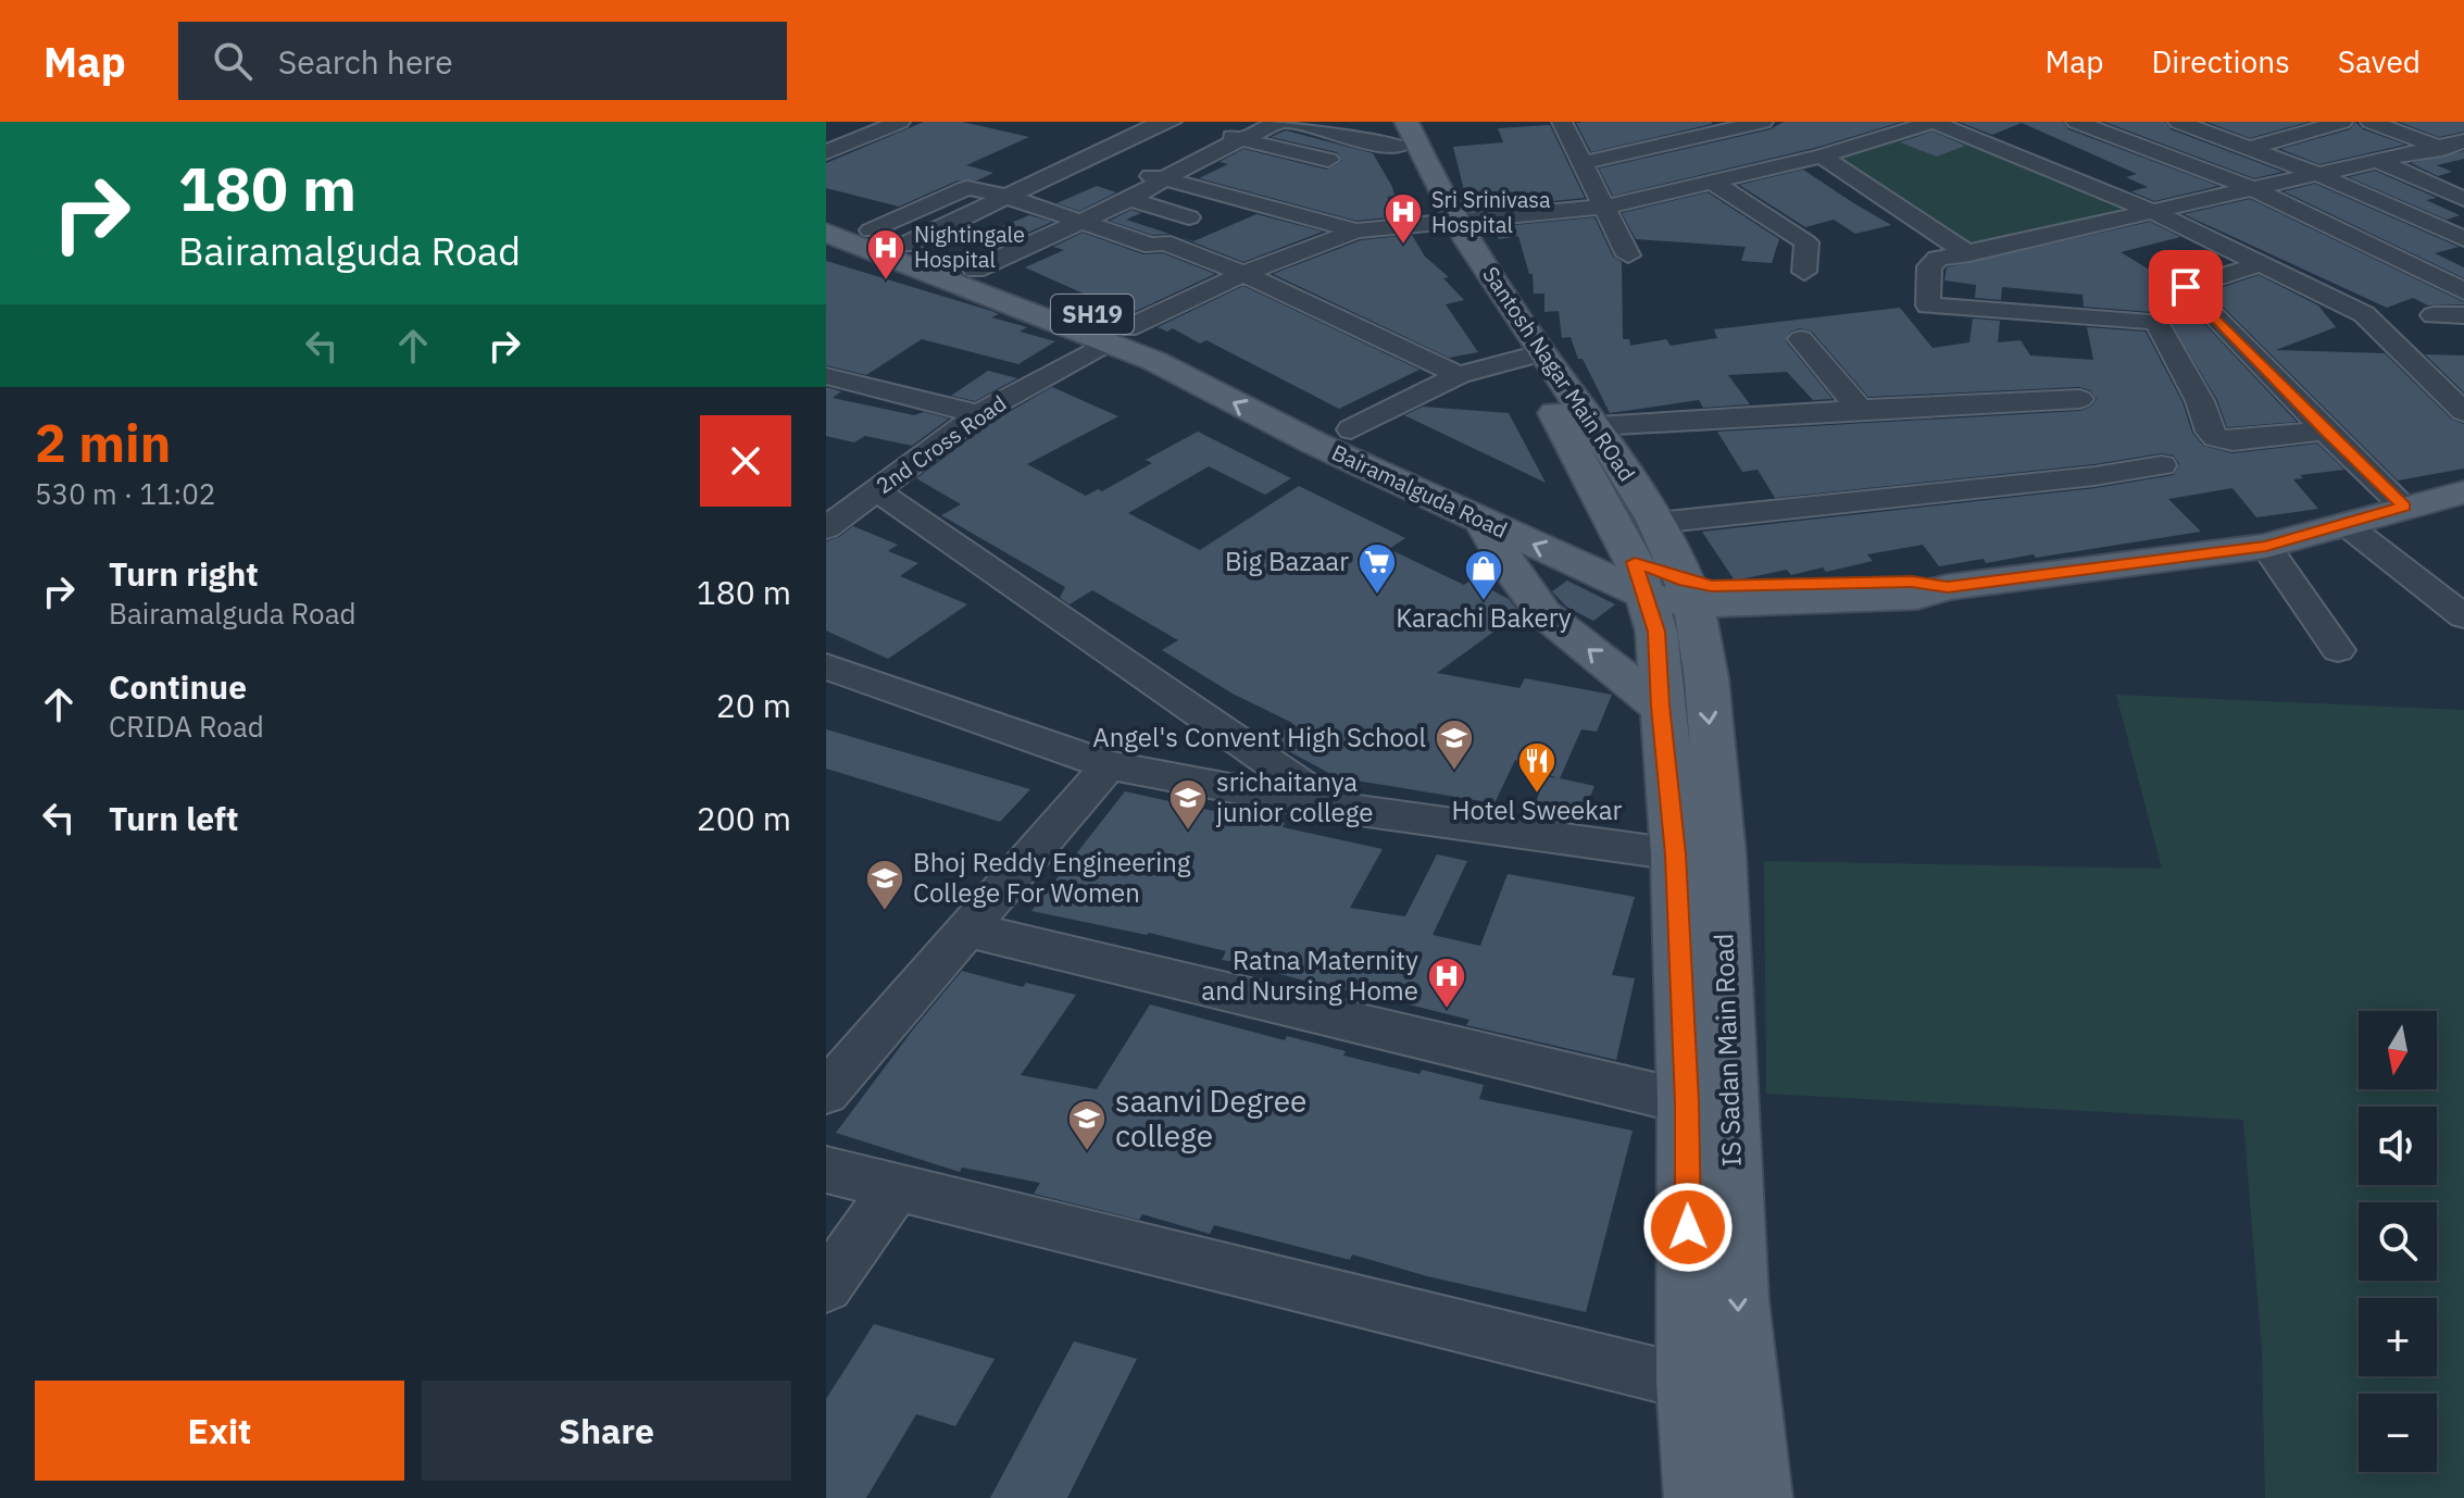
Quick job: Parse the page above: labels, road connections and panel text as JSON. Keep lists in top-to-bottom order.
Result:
{
  "streets": {
    "main road": [
      "SH19",
      "Santosh Nagar Main ROad",
      "Bairamalguda Road",
      "IS Sadan Main Road"
    ],
    "street": ["2nd Cross Road"]
  },
  "crossings": [
    ["Santosh Nagar Main ROad", "Bairamalguda Road"],
    ["Santosh Nagar Main ROad", "IS Sadan Main Road"],
    ["2nd Cross Road", "Bairamalguda Road"],
    ["Bairamalguda Road", "IS Sadan Main Road"]
  ],
  "places": {
    "hospital": ["Sri Srinivasa Hospital", "Nightingale Hospital", "Ratna Maternity and Nursing Home"],
    "supermarket": ["Big Bazaar"],
    "shop": ["Karachi Bakery"],
    "school or university": [
      "Angel's Convent High School",
      "srichaitanya junior college",
      "Bhoj Reddy Engineering College For Women",
      "saanvi Degree college"
    ],
    "restaurant": ["Hotel Sweekar"]
  },
  "north": "bottom",
  "page": {
    "header": "Map",
    "search": "Search here",
    "nav": ["Map", "Directions", "Saved"],
    "turn": ["180 m", "Bairamalguda Road"],
    "heading": ["2 min", "530 m · 11:02"],
    "list": [
      {
        "name": "Turn right",
        "note": "Bairamalguda Road",
        "value": "180 m"
      },
      {
        "name": "Continue",
        "note": "CRIDA Road",
        "value": "20 m"
      },
      {
        "name": "Turn left",
        "value": "200 m"
      }
    ],
    "map_buttons": ["+", "−"],
    "buttons": ["Exit", "Share"]
  }
}
